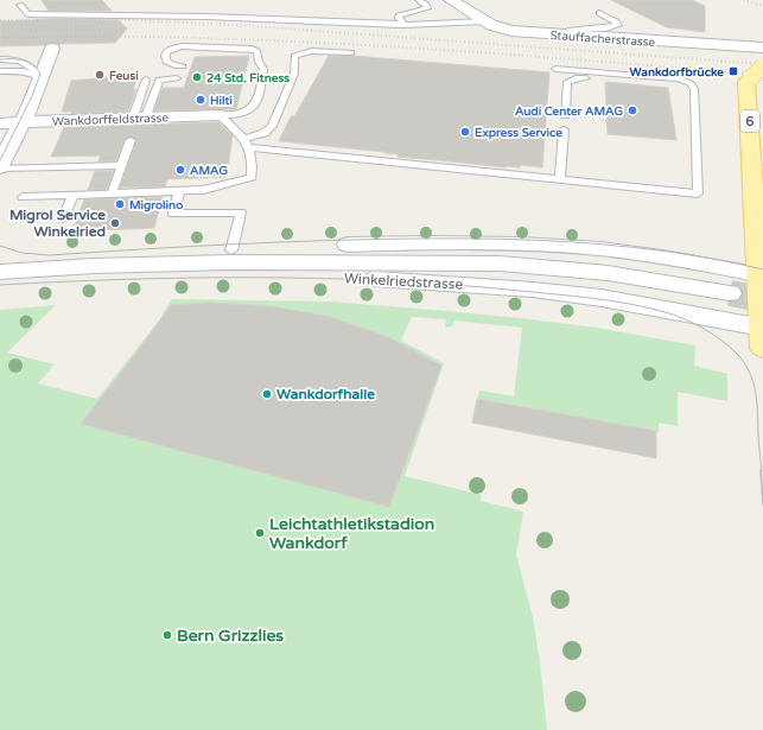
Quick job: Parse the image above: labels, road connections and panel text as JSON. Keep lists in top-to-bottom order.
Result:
{
  "streets": {
    "main road": [
      "Stauffacherstrasse",
      "Wankdorffeldstrasse",
      "6",
      "Winkelriedstrasse"
    ]
  },
  "crossings": [
    ["6", "Winkelriedstrasse"]
  ],
  "places": {
    "transit": ["Wankdorfbrücke"],
    "other": [
      "Feusi",
      "24 Std. Fitness",
      "Hilti",
      "Audi Center AMAG",
      "Express Service",
      "AMAG",
      "Migrolino",
      "Migrol Service Winkelried",
      "Wankdorfhalle",
      "Leichtathletikstadion Wankdorf",
      "Bern Grizzlies"
    ]
  }
}
